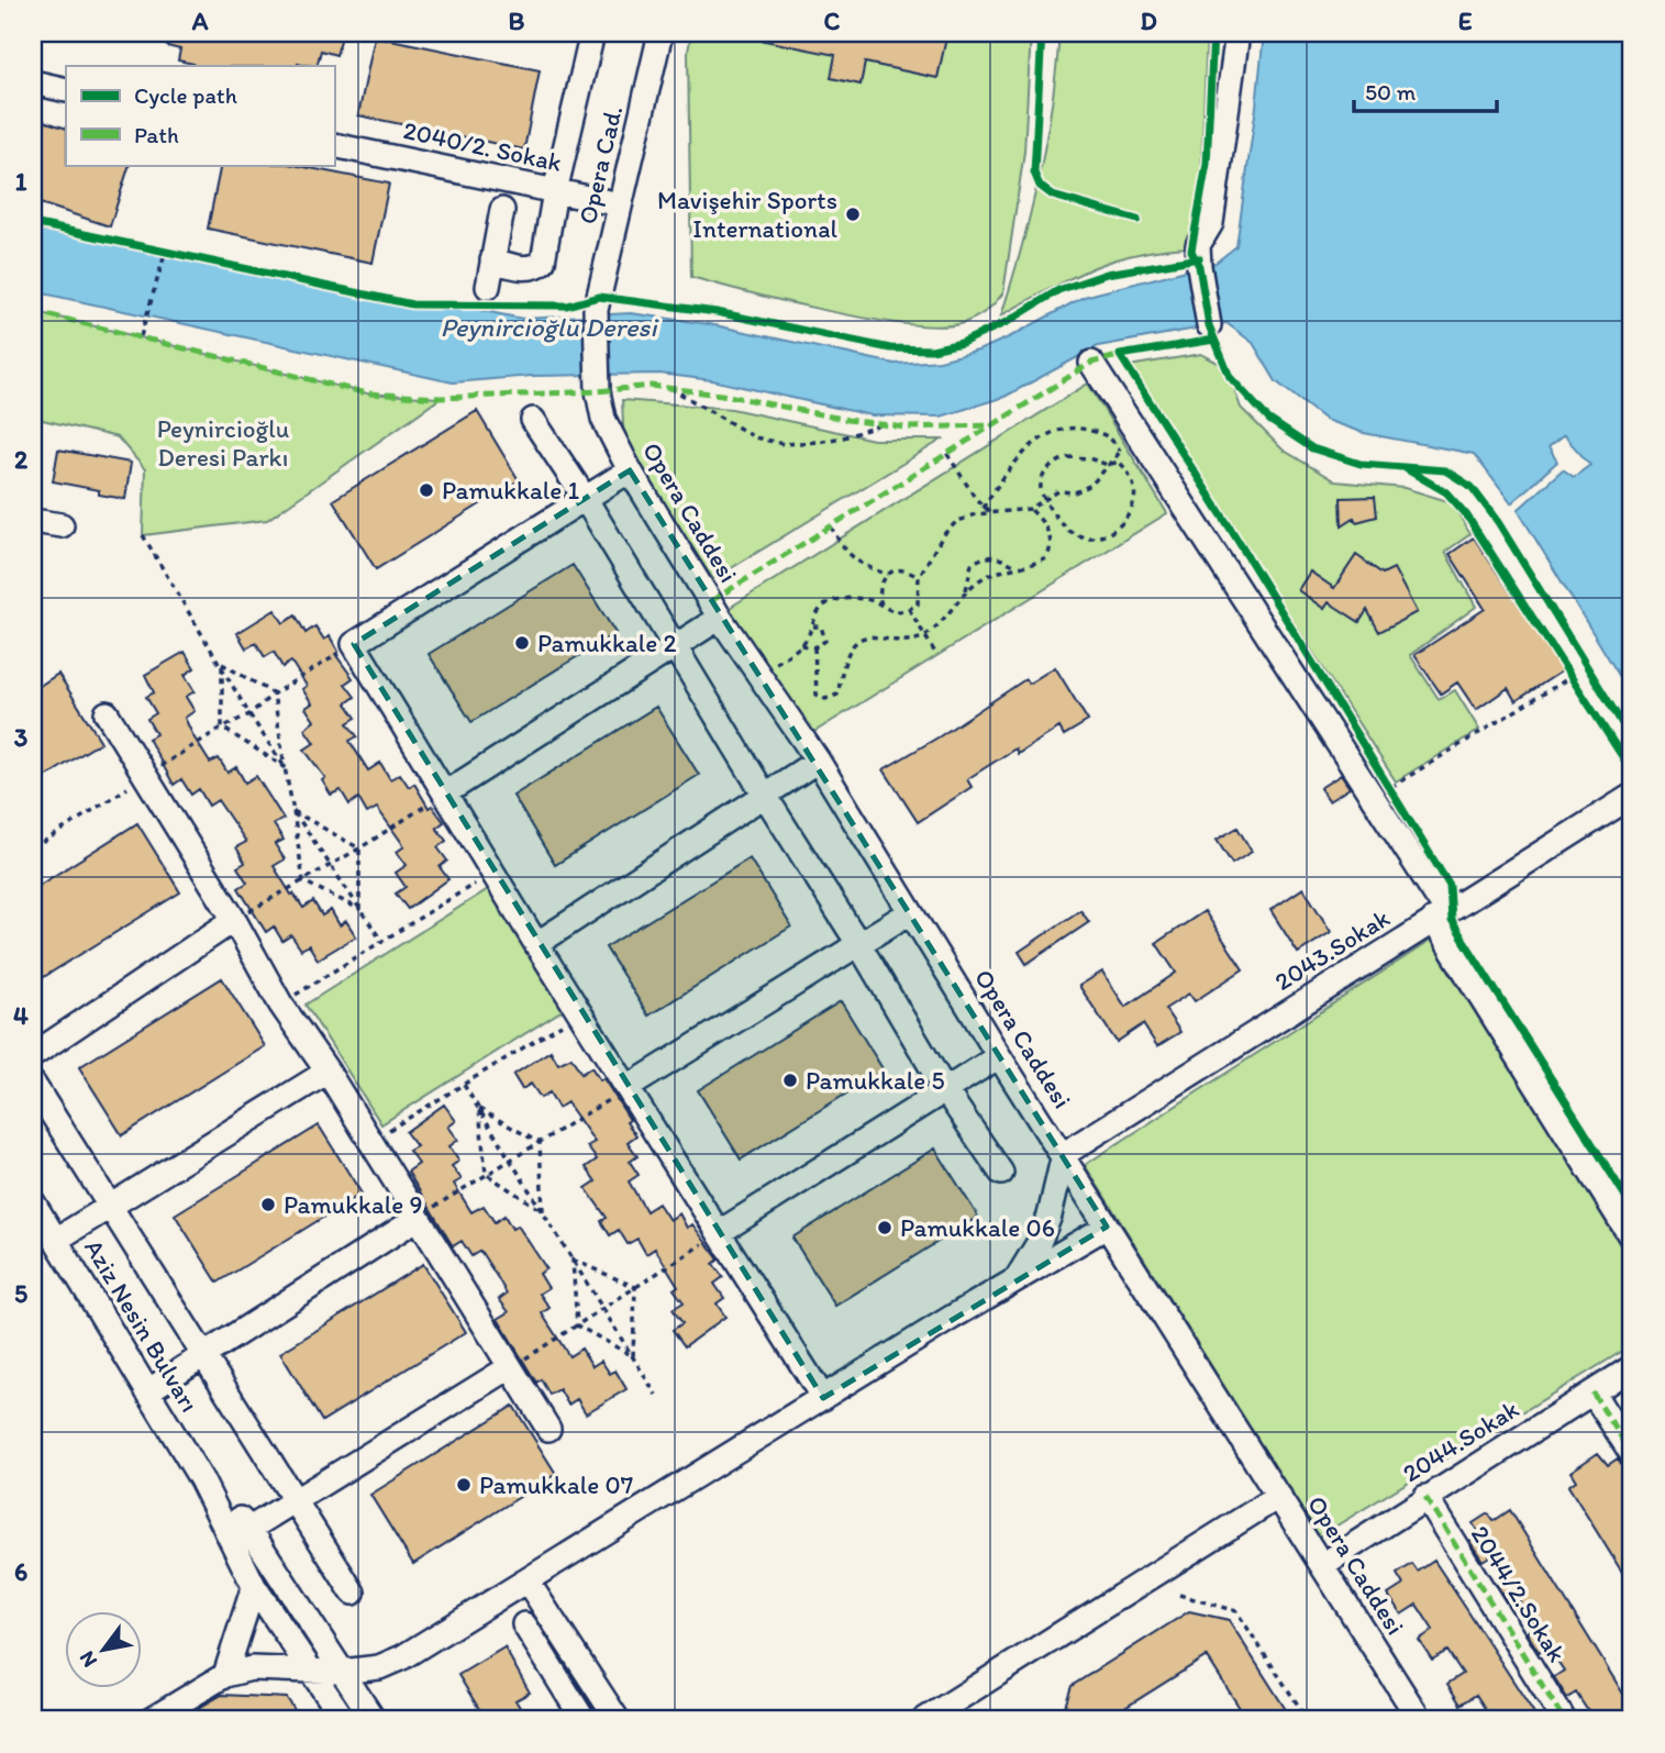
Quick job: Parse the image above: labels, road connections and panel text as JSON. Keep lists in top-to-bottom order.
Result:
{
  "streets": {
    "street": [
      "2040/2. Sokak",
      "Opera Cad.",
      "Opera Caddesi",
      "2043.Sokak",
      "Aziz Nesin Bulvarı",
      "2044.Sokak",
      "2044/2.Sokak"
    ]
  },
  "crossings": [
    ["2040/2. Sokak", "Opera Cad."],
    ["Opera Cad.", "Opera Caddesi"],
    ["Opera Caddesi", "2043.Sokak"],
    ["Opera Caddesi", "2044.Sokak"],
    ["2044.Sokak", "2044/2.Sokak"]
  ],
  "water": ["Peynircioğlu Deresi"],
  "parks": ["Peynircioğlu Deresi Parkı"],
  "places": [
    "Mavişehir Sports International",
    "Pamukkale 1",
    "Pamukkale 2",
    "Pamukkale 5",
    "Pamukkale 9",
    "Pamukkale 06",
    "Pamukkale 07"
  ],
  "legend": ["Cycle path", "Path"],
  "scale_bar": "50 m",
  "north": "bottom left",
  "grid": {
    "columns": [
      "A",
      "B",
      "C",
      "D",
      "E"
    ],
    "rows": [
      "1",
      "2",
      "3",
      "4",
      "5",
      "6"
    ]
  }
}
